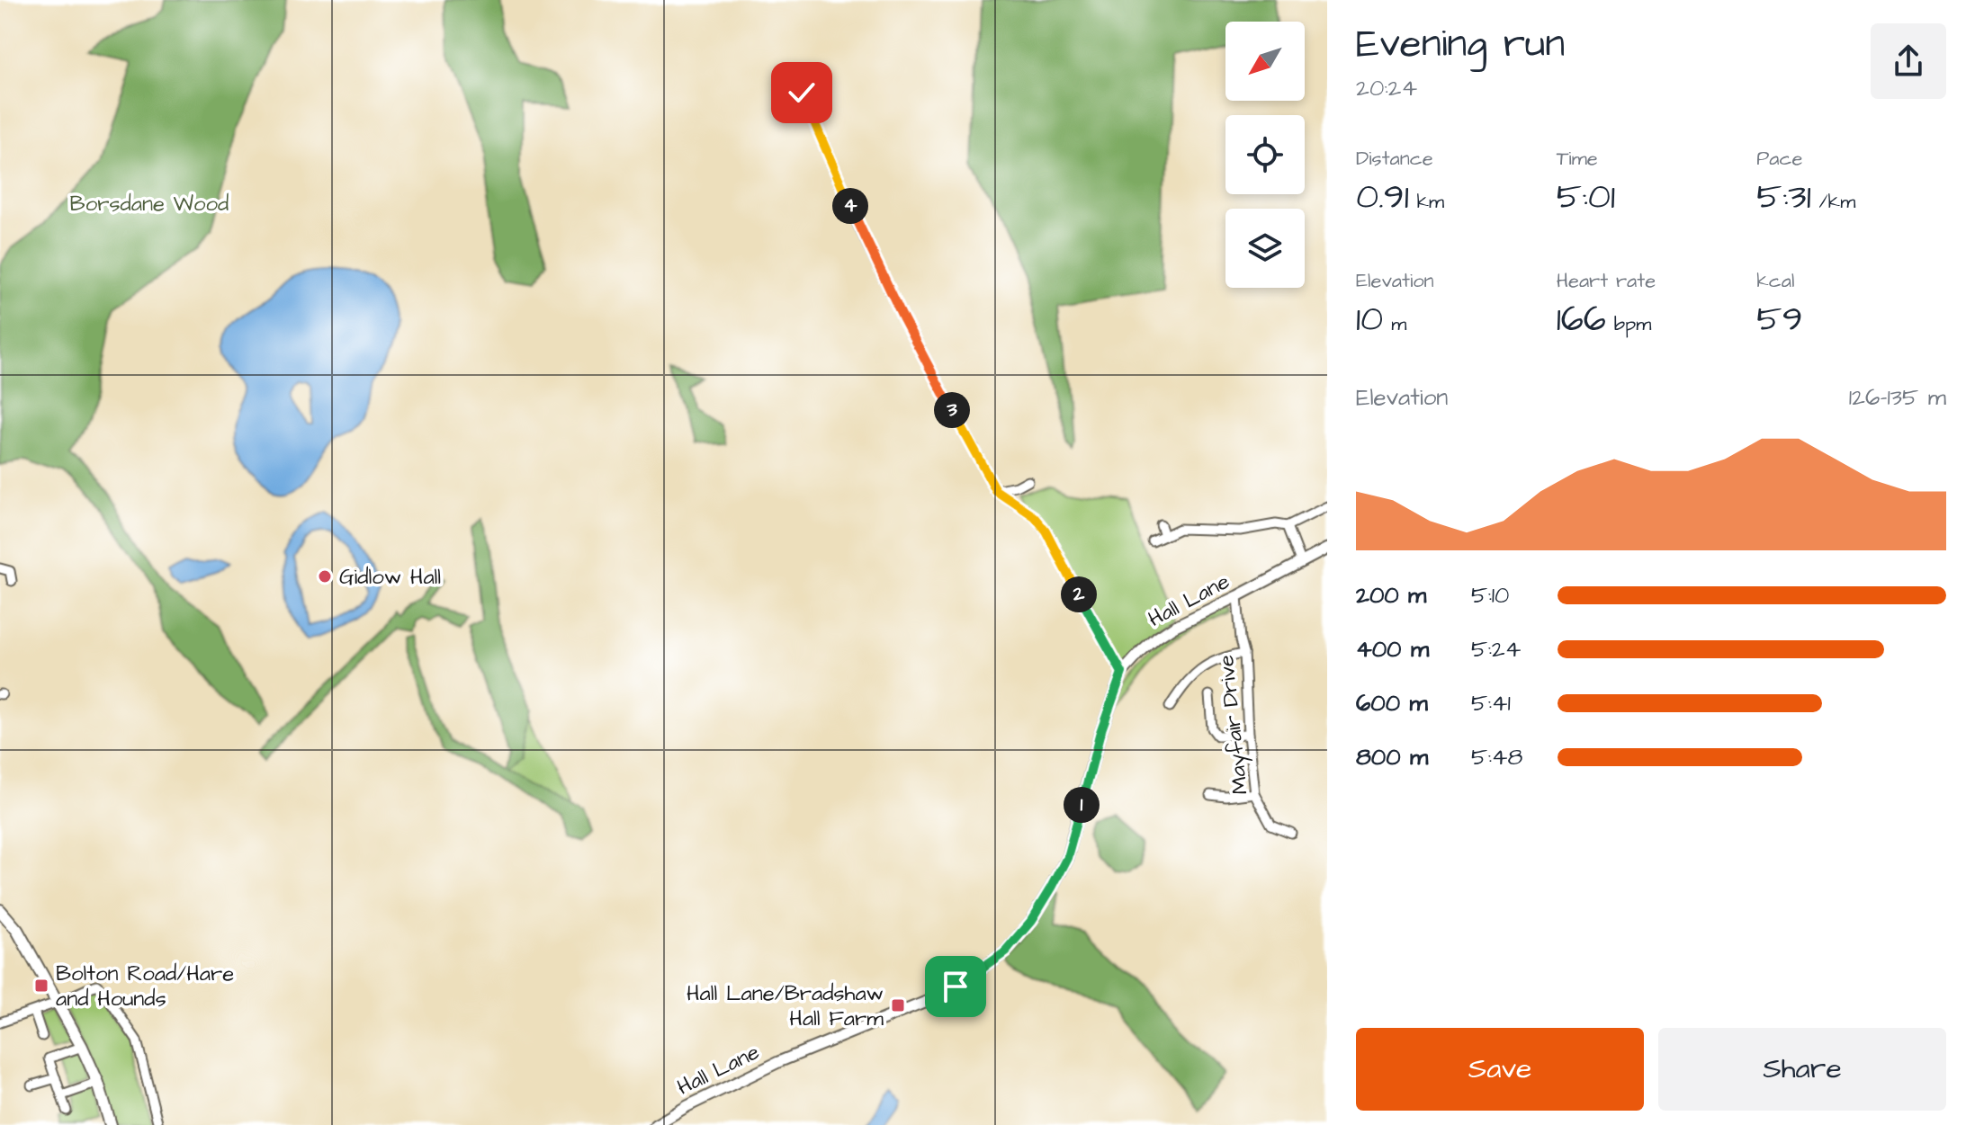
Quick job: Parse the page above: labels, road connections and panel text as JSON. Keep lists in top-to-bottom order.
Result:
{
  "streets": {
    "street": ["Hall Lane", "Mayfair Drive"]
  },
  "crossings": [
    ["Hall Lane", "Mayfair Drive"]
  ],
  "parks": ["Borsdane Wood"],
  "places": {
    "other": ["Gidlow Hall"],
    "transit": ["Bolton Road/Hare and Hounds", "Hall Lane/Bradshaw Hall Farm"]
  },
  "north": "bottom left",
  "page": {
    "heading": ["Evening run", "20:24"],
    "stats": [
      ["Distance", "0.91 km"],
      ["Time", "5:01"],
      ["Pace", "5:31 /km"],
      ["Elevation", "10 m"],
      ["Heart rate", "166 bpm"],
      ["kcal", "59"]
    ],
    "pins": [
      "4",
      "3",
      "2",
      "1"
    ],
    "chart": ["Elevation", "126–135 m"],
    "list": [
      {
        "name": "200 m",
        "note": "5:10"
      },
      {
        "name": "400 m",
        "note": "5:24"
      },
      {
        "name": "600 m",
        "note": "5:41"
      },
      {
        "name": "800 m",
        "note": "5:48"
      }
    ],
    "buttons": ["Save", "Share"]
  }
}
